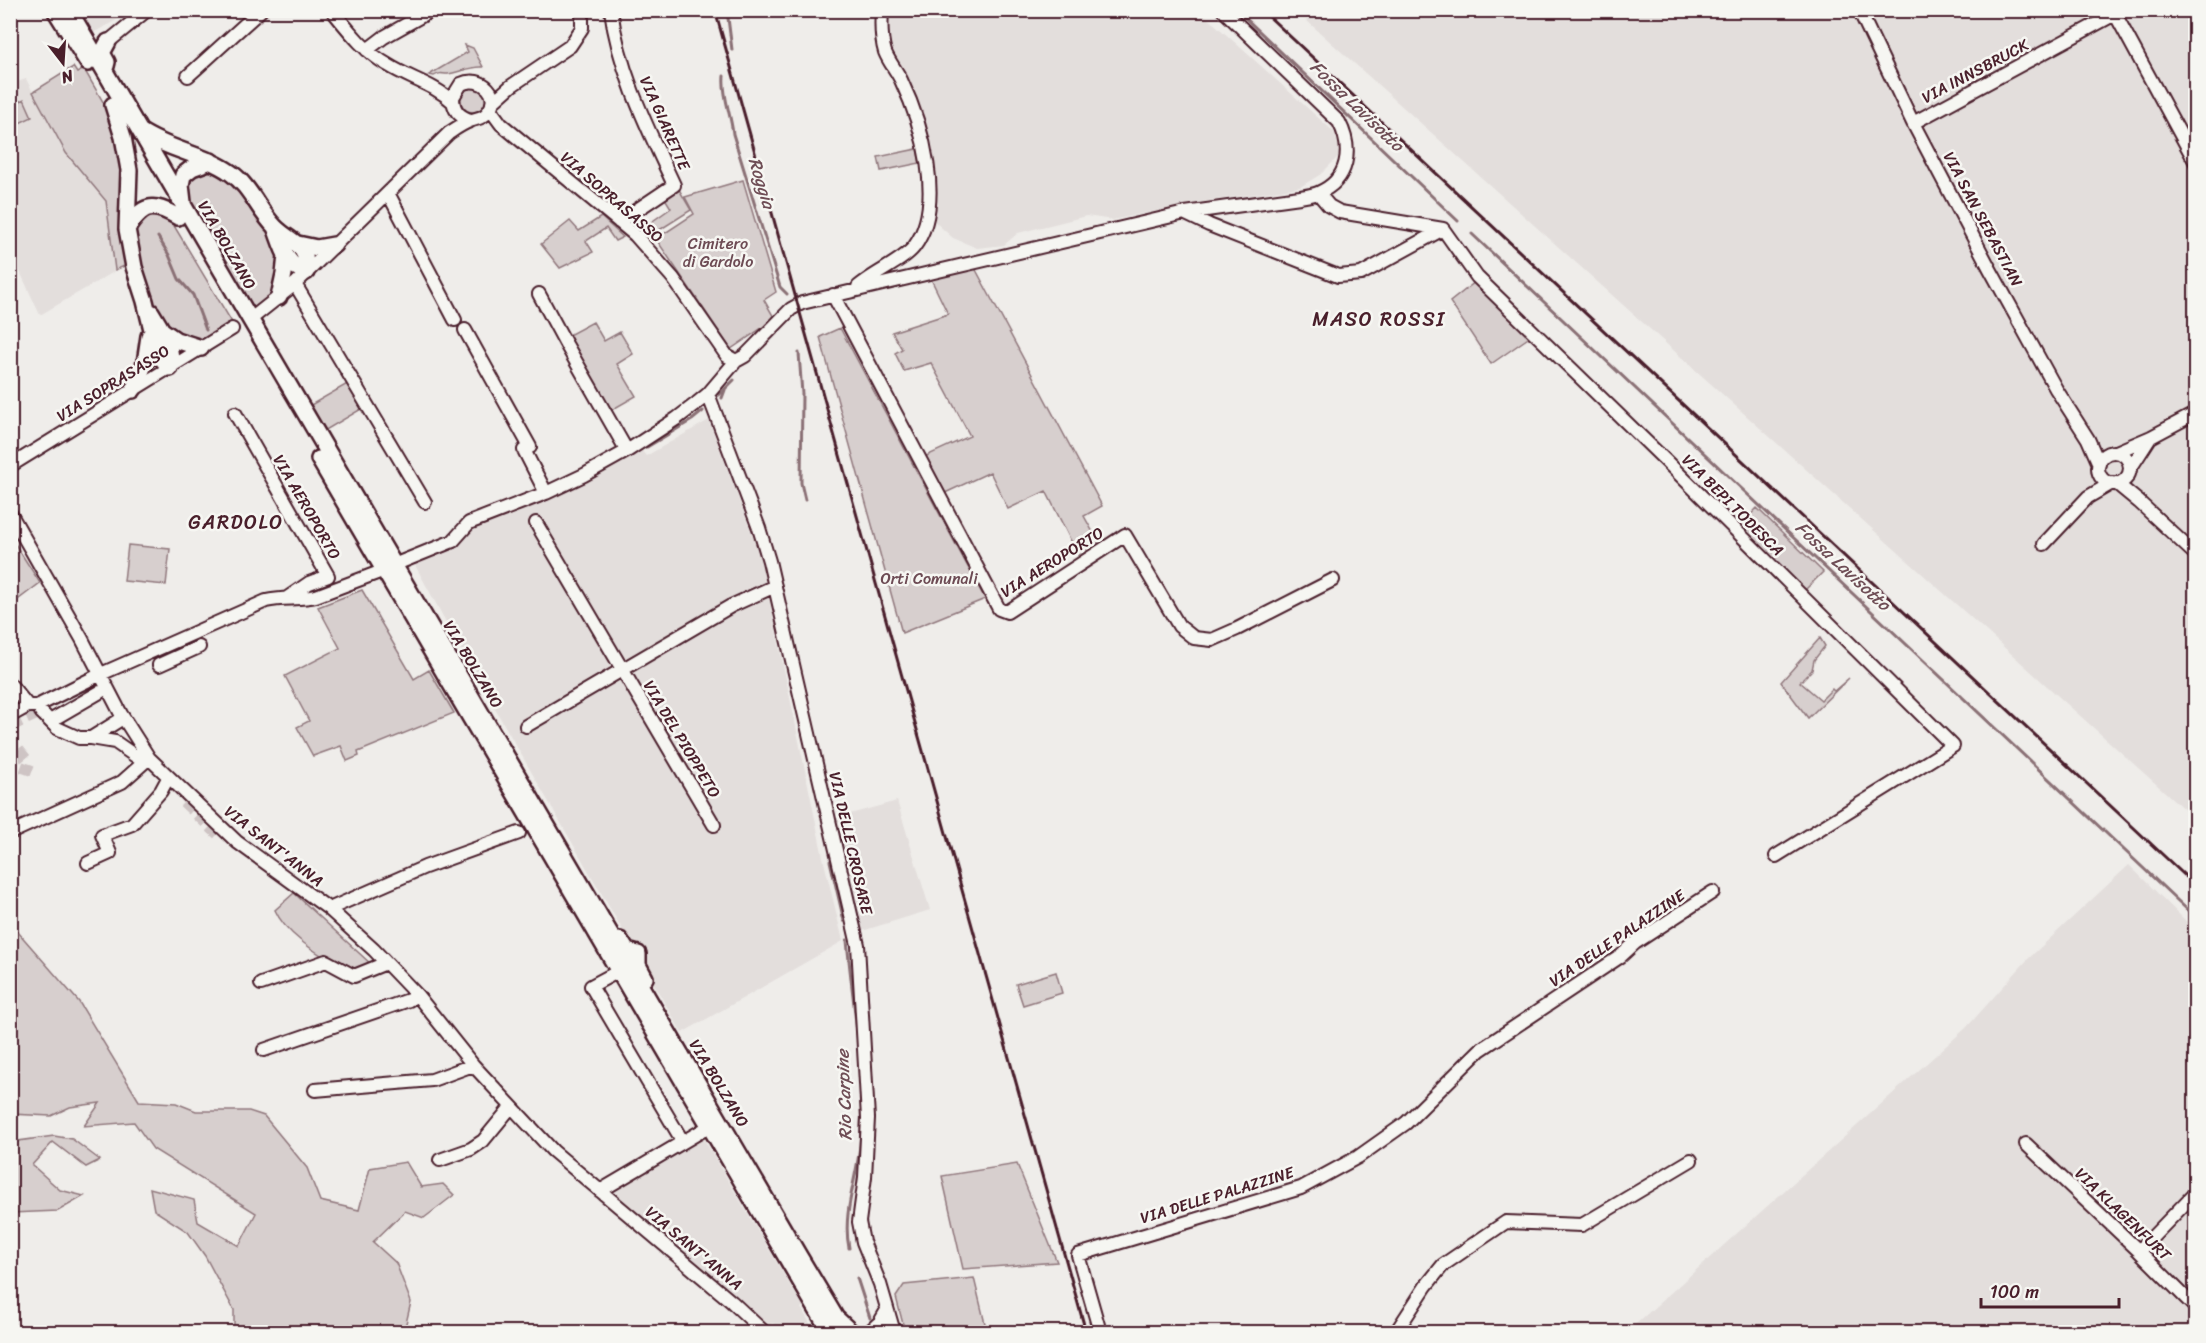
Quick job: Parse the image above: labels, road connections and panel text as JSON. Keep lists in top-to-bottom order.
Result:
{
  "streets": {
    "main road": ["VIA BOLZANO"],
    "street": [
      "VIA INNSBRUCK",
      "VIA GIARETTE",
      "VIA SOPRASASSO",
      "VIA SAN SEBASTIAN",
      "VIA BEPI TODESCA",
      "VIA AEROPORTO",
      "VIA DEL PIOPPETO",
      "VIA DELLE CROSARE",
      "VIA SANT'ANNA",
      "VIA DELLE PALAZZINE",
      "VIA KLAGENFURT"
    ]
  },
  "crossings": [
    ["VIA INNSBRUCK", "VIA SAN SEBASTIAN"],
    ["VIA GIARETTE", "VIA SOPRASASSO"],
    ["VIA DEL PIOPPETO", "VIA DELLE CROSARE"]
  ],
  "districts": ["MASO ROSSI", "GARDOLO"],
  "water": ["Fossa Lavisotto", "Roggia", "Rio Carpine"],
  "parks": ["Cimitero di Gardolo", "Orti Comunali"],
  "scale_bar": "100 m",
  "north": "bottom"
}
